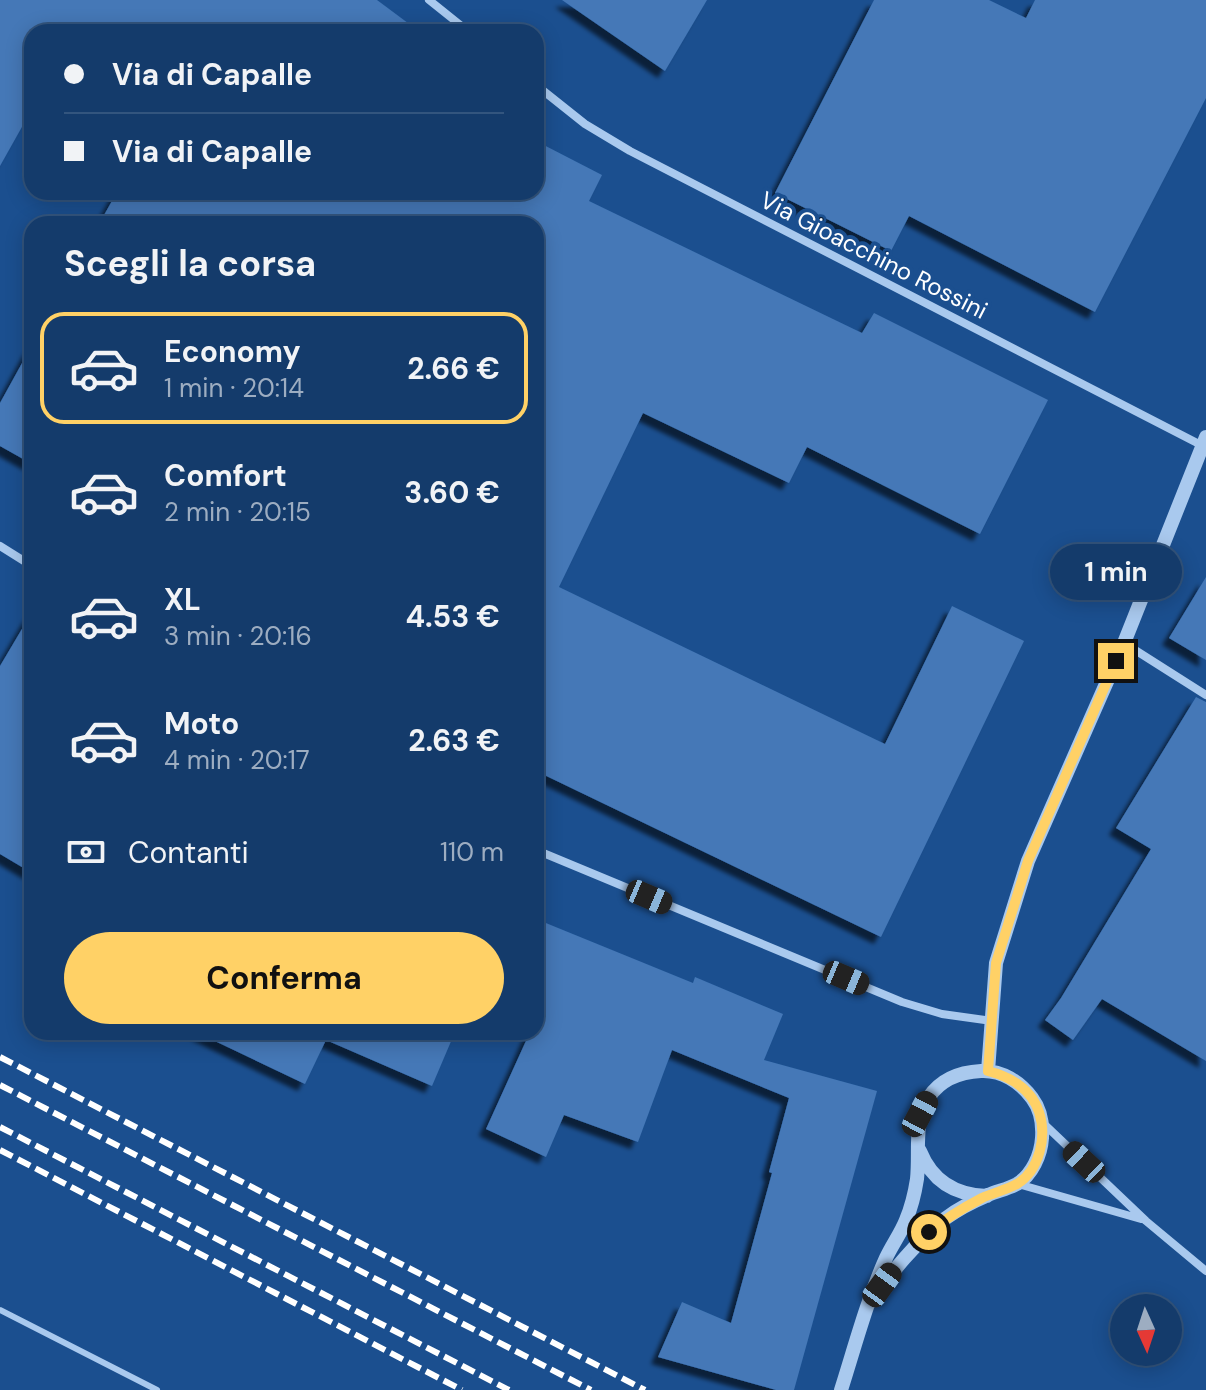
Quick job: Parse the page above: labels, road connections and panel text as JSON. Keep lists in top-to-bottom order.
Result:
{
  "streets": {
    "street": ["Via Gioacchino Rossini"]
  },
  "north": "bottom",
  "page": {
    "banner": ["Via di Capalle", "Via di Capalle"],
    "heading": "Scegli la corsa",
    "list": [
      {
        "name": "Economy",
        "note": "1 min · 20:14",
        "value": "2.66 €"
      },
      {
        "name": "Comfort",
        "note": "2 min · 20:15",
        "value": "3.60 €"
      },
      {
        "name": "XL",
        "note": "3 min · 20:16",
        "value": "4.53 €"
      },
      {
        "name": "Moto",
        "note": "4 min · 20:17",
        "value": "2.63 €"
      }
    ],
    "bubble": "1 min",
    "pay": ["Contanti", "110 m"],
    "buttons": "Conferma"
  }
}
